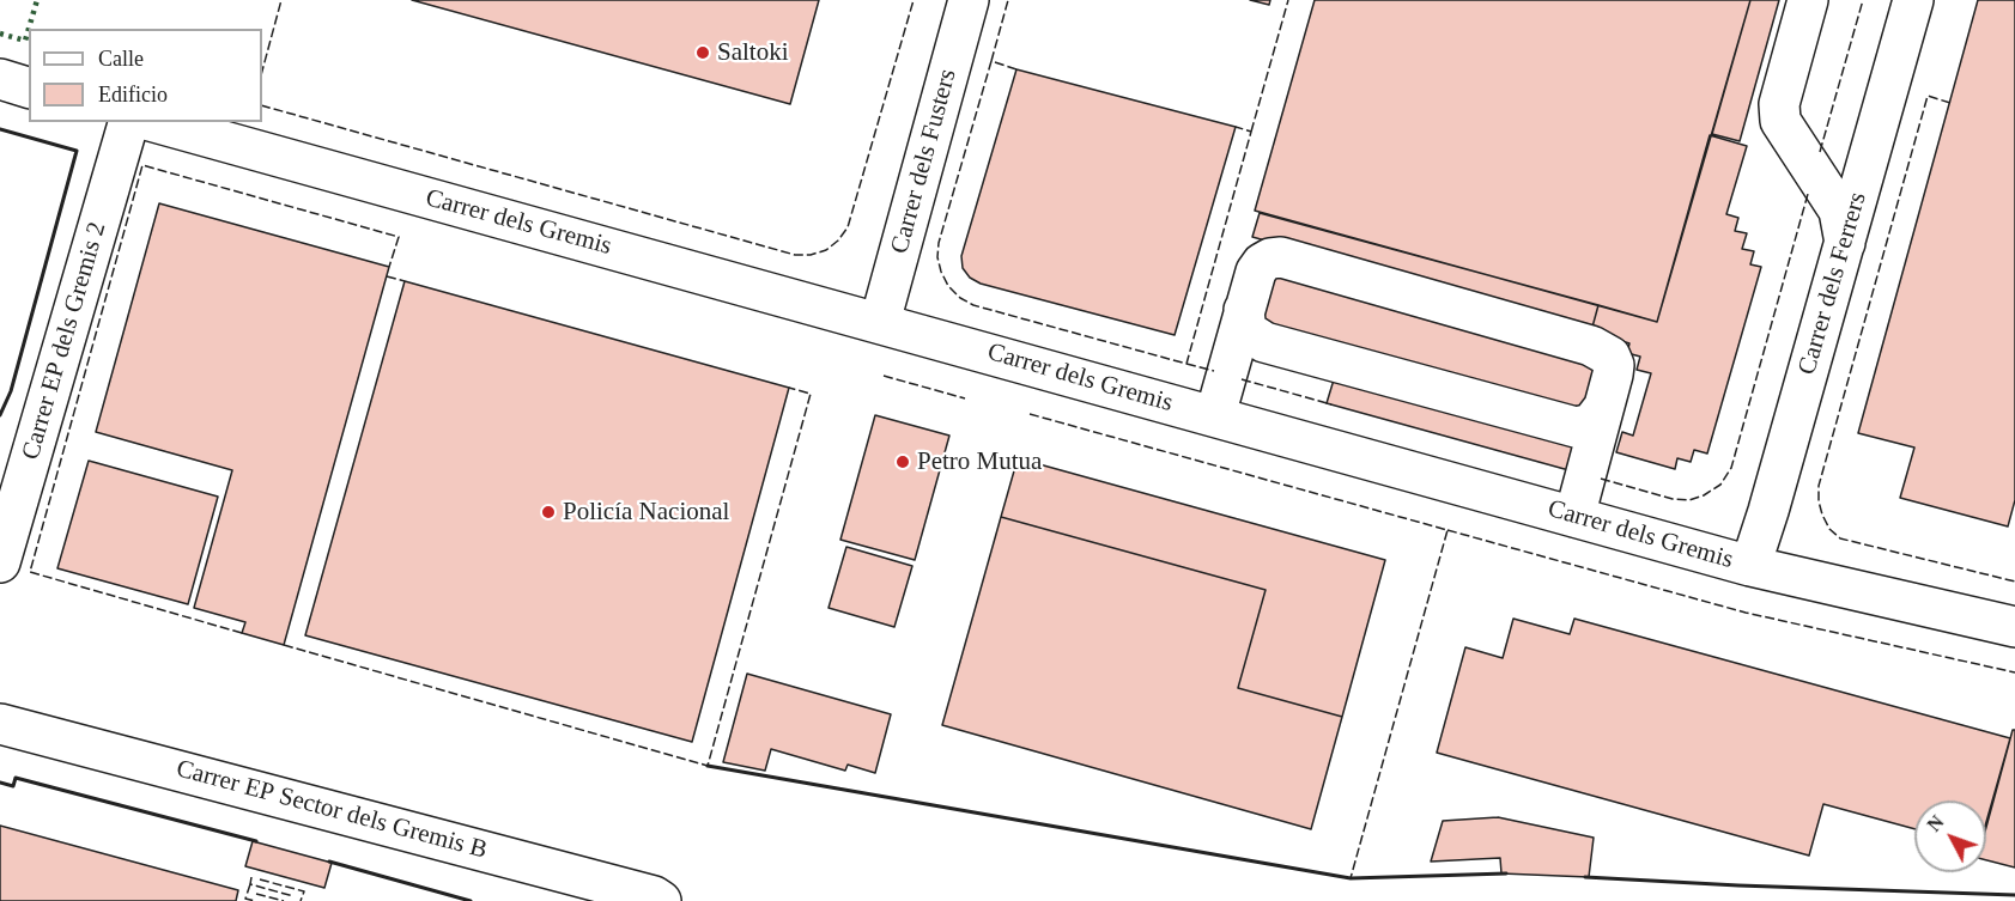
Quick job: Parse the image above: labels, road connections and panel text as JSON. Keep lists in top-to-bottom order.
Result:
{
  "streets": {
    "street": [
      "Carrer dels Fusters",
      "Carrer dels Gremis",
      "Carrer dels Ferrers",
      "Carrer EP dels Gremis 2",
      "Carrer EP Sector dels Gremis B"
    ]
  },
  "crossings": [
    ["Carrer dels Fusters", "Carrer dels Gremis"],
    ["Carrer dels Gremis", "Carrer dels Ferrers"]
  ],
  "places": ["Saltoki", "Petro Mutua", "Policía Nacional"],
  "legend": ["Calle", "Edificio"],
  "north": "top left"
}
